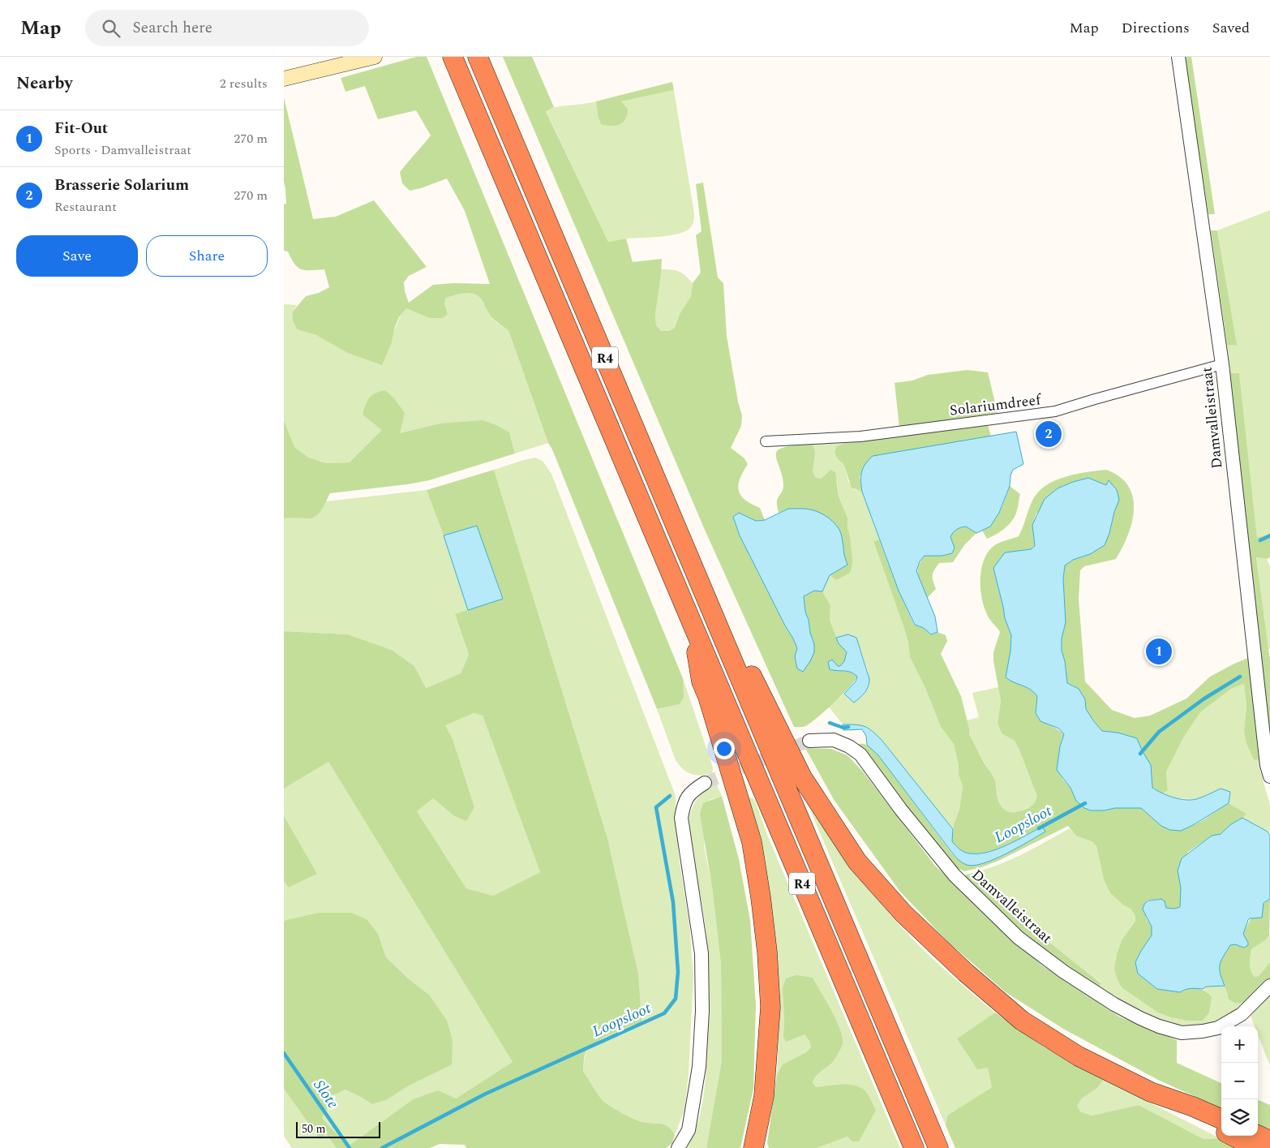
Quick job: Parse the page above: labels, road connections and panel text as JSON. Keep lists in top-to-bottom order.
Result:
{
  "streets": {
    "highway": ["R4"],
    "street": ["Solariumdreef", "Damvalleistraat"]
  },
  "crossings": [
    ["Solariumdreef", "Damvalleistraat"]
  ],
  "water": ["Loopsloot", "Slote"],
  "scale_bar": "50 m",
  "page": {
    "header": "Map",
    "search": "Search here",
    "nav": ["Map", "Directions", "Saved"],
    "heading": ["Nearby", "2 results"],
    "list": [
      {
        "mark": "1",
        "name": "Fit-Out",
        "note": "Sports · Damvalleistraat",
        "value": "270 m"
      },
      {
        "mark": "2",
        "name": "Brasserie Solarium",
        "note": "Restaurant",
        "value": "270 m"
      }
    ],
    "buttons": ["Save", "Share"],
    "pins": ["2", "1"],
    "map_buttons": ["+", "−"],
    "scale": "50 m"
  }
}
